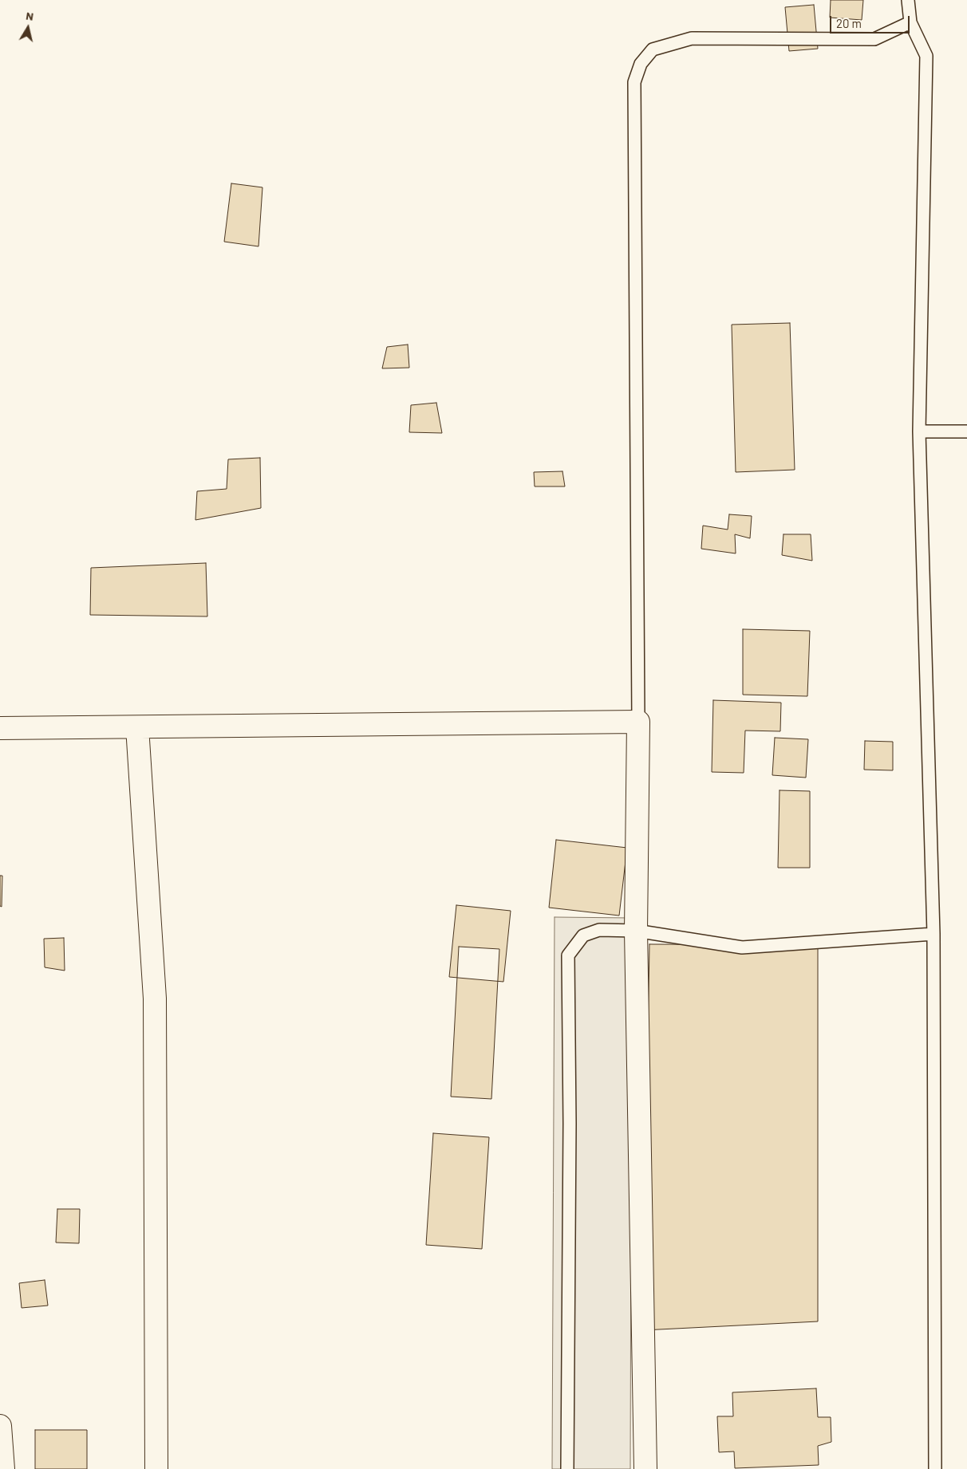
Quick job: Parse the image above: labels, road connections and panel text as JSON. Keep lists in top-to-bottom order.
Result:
{
  "scale_bar": "20 m",
  "north": "top"
}
